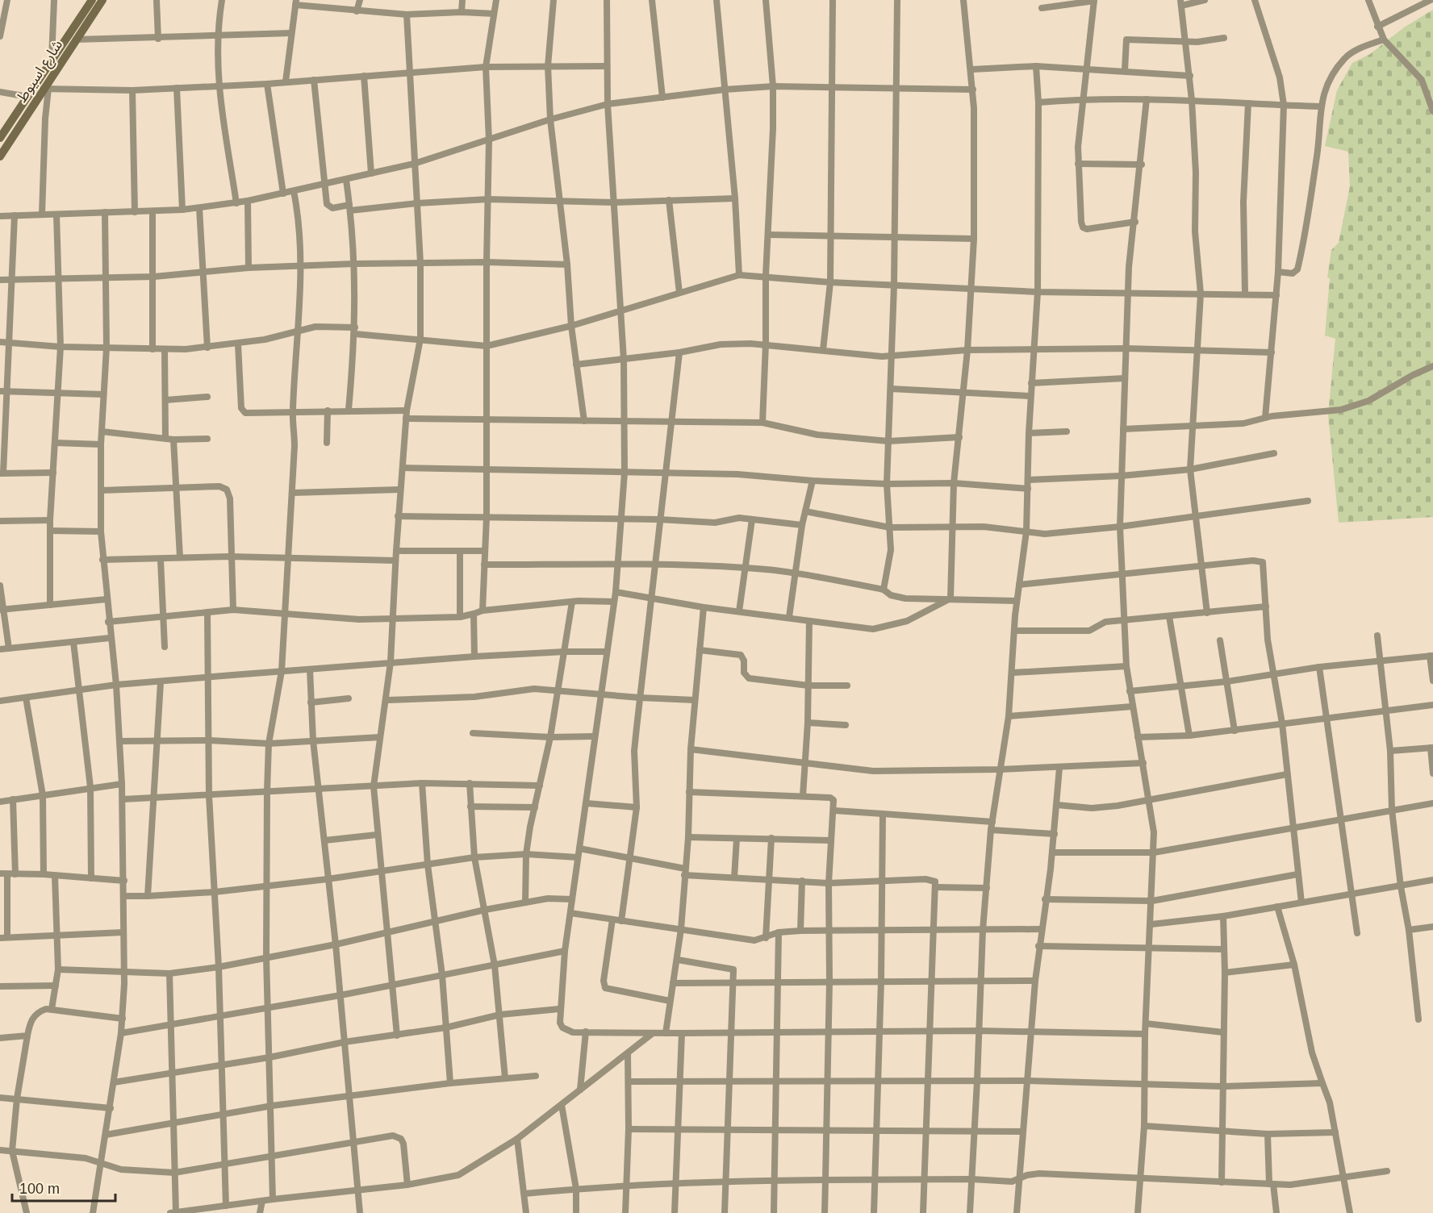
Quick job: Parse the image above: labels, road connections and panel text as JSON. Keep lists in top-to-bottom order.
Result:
{
  "streets": {
    "street": ["شارع اسيوط"]
  },
  "scale_bar": "100 m"
}
